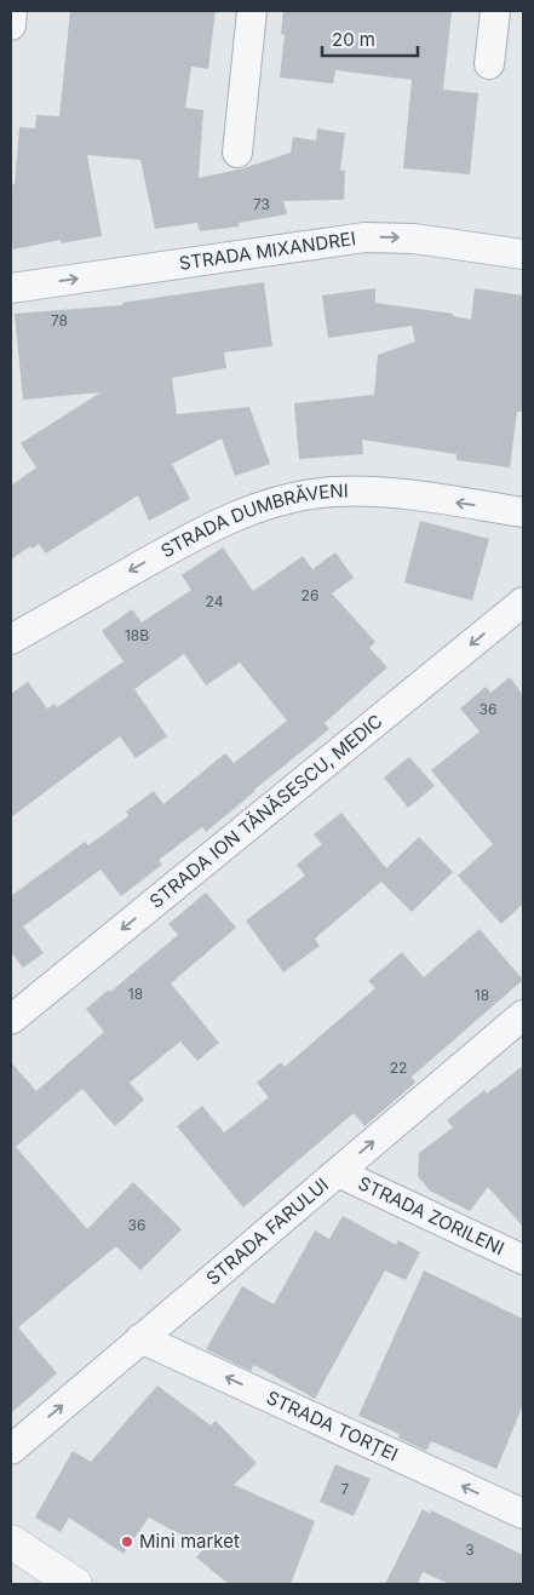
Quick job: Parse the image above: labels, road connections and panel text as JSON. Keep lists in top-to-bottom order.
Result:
{
  "streets": {
    "street": [
      "STRADA MIXANDREI",
      "STRADA DUMBRĂVENI",
      "STRADA ION TĂNĂSESCU, MEDIC",
      "STRADA ZORILENI",
      "STRADA FARULUI",
      "STRADA TORȚEI"
    ]
  },
  "crossings": [
    ["STRADA ZORILENI", "STRADA FARULUI"],
    ["STRADA FARULUI", "STRADA TORȚEI"]
  ],
  "one_way": [
    "STRADA MIXANDREI",
    "STRADA DUMBRĂVENI",
    "STRADA ION TĂNĂSESCU, MEDIC",
    "STRADA FARULUI",
    "STRADA TORȚEI"
  ],
  "places": ["Mini market"],
  "house_numbers": [
    "73",
    "78",
    "26",
    "24",
    "18B",
    "36",
    "18",
    "18",
    "22",
    "36",
    "7",
    "3"
  ],
  "scale_bar": "20 m"
}
